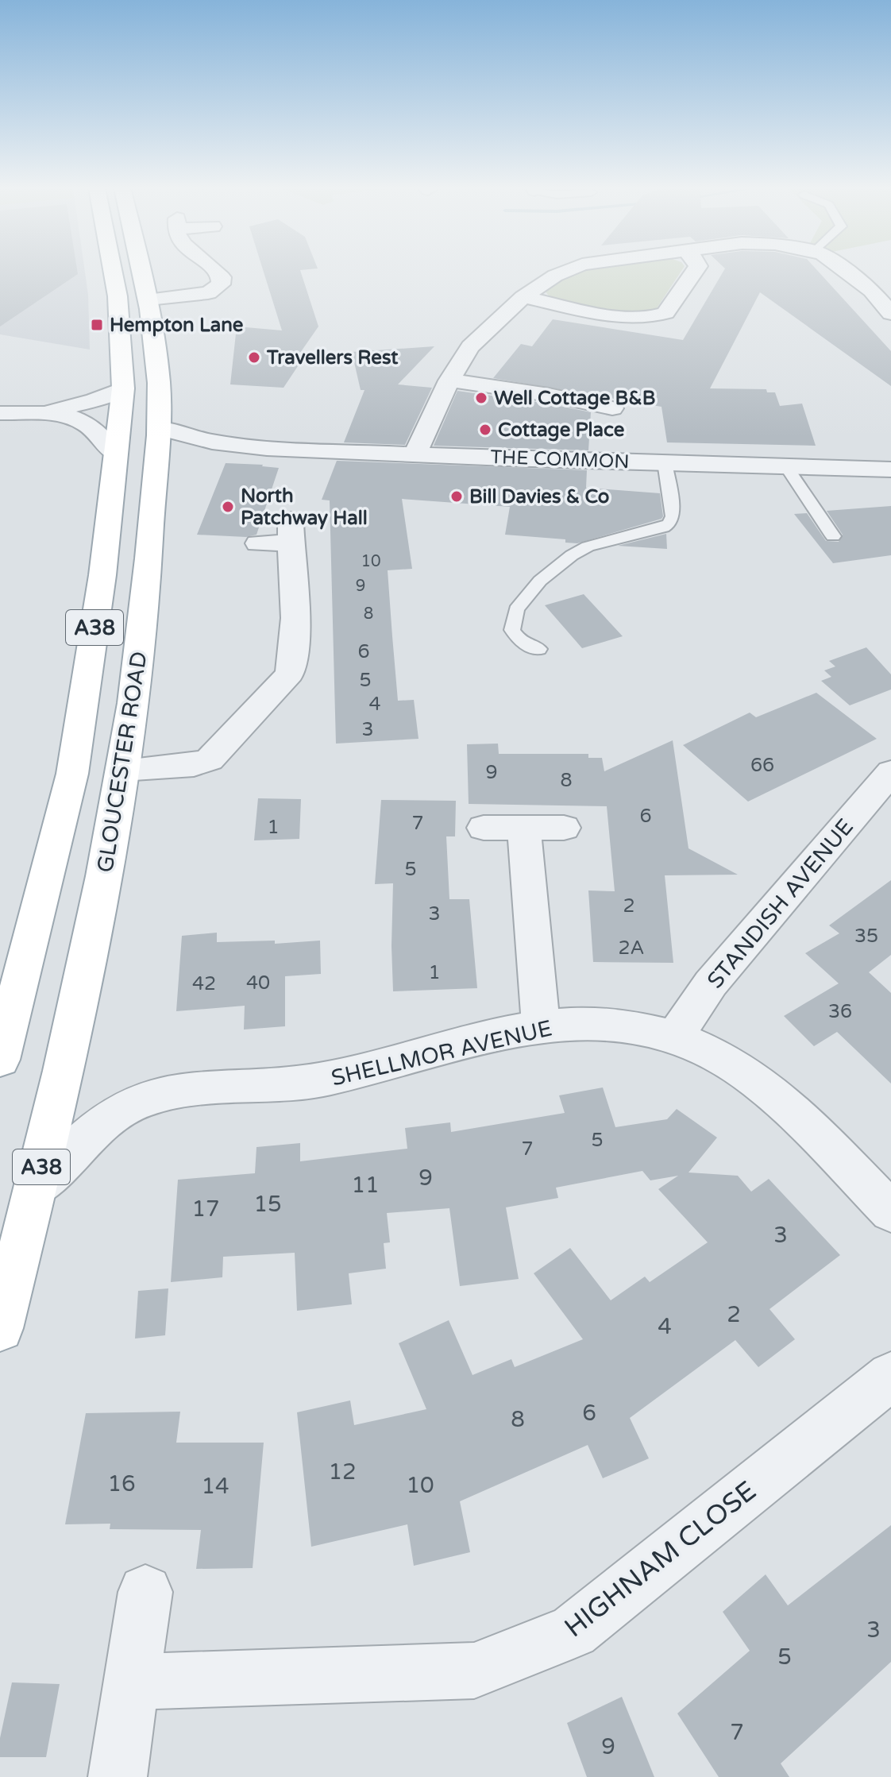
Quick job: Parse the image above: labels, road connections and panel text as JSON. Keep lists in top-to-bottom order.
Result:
{
  "streets": {
    "main road": ["A38", "GLOUCESTER ROAD"],
    "street": [
      "THE COMMON",
      "STANDISH AVENUE",
      "SHELLMOR AVENUE",
      "HIGHNAM CLOSE"
    ]
  },
  "crossings": [
    ["THE COMMON", "GLOUCESTER ROAD"],
    ["GLOUCESTER ROAD", "SHELLMOR AVENUE"],
    ["STANDISH AVENUE", "SHELLMOR AVENUE"]
  ],
  "places": {
    "transit": ["Hempton Lane"],
    "other": [
      "Travellers Rest",
      "Well Cottage B&B",
      "Cottage Place",
      "Bill Davies & Co",
      "North Patchway Hall"
    ]
  },
  "house_numbers": [
    "10",
    "9",
    "8",
    "6",
    "5",
    "4",
    "3",
    "66",
    "9",
    "8",
    "6",
    "7",
    "1",
    "5",
    "2",
    "3",
    "35",
    "2A",
    "1",
    "40",
    "42",
    "36",
    "5",
    "7",
    "9",
    "11",
    "15",
    "17",
    "3",
    "2",
    "4",
    "6",
    "8",
    "12",
    "16",
    "10",
    "14",
    "3",
    "5",
    "7",
    "9"
  ]
}
